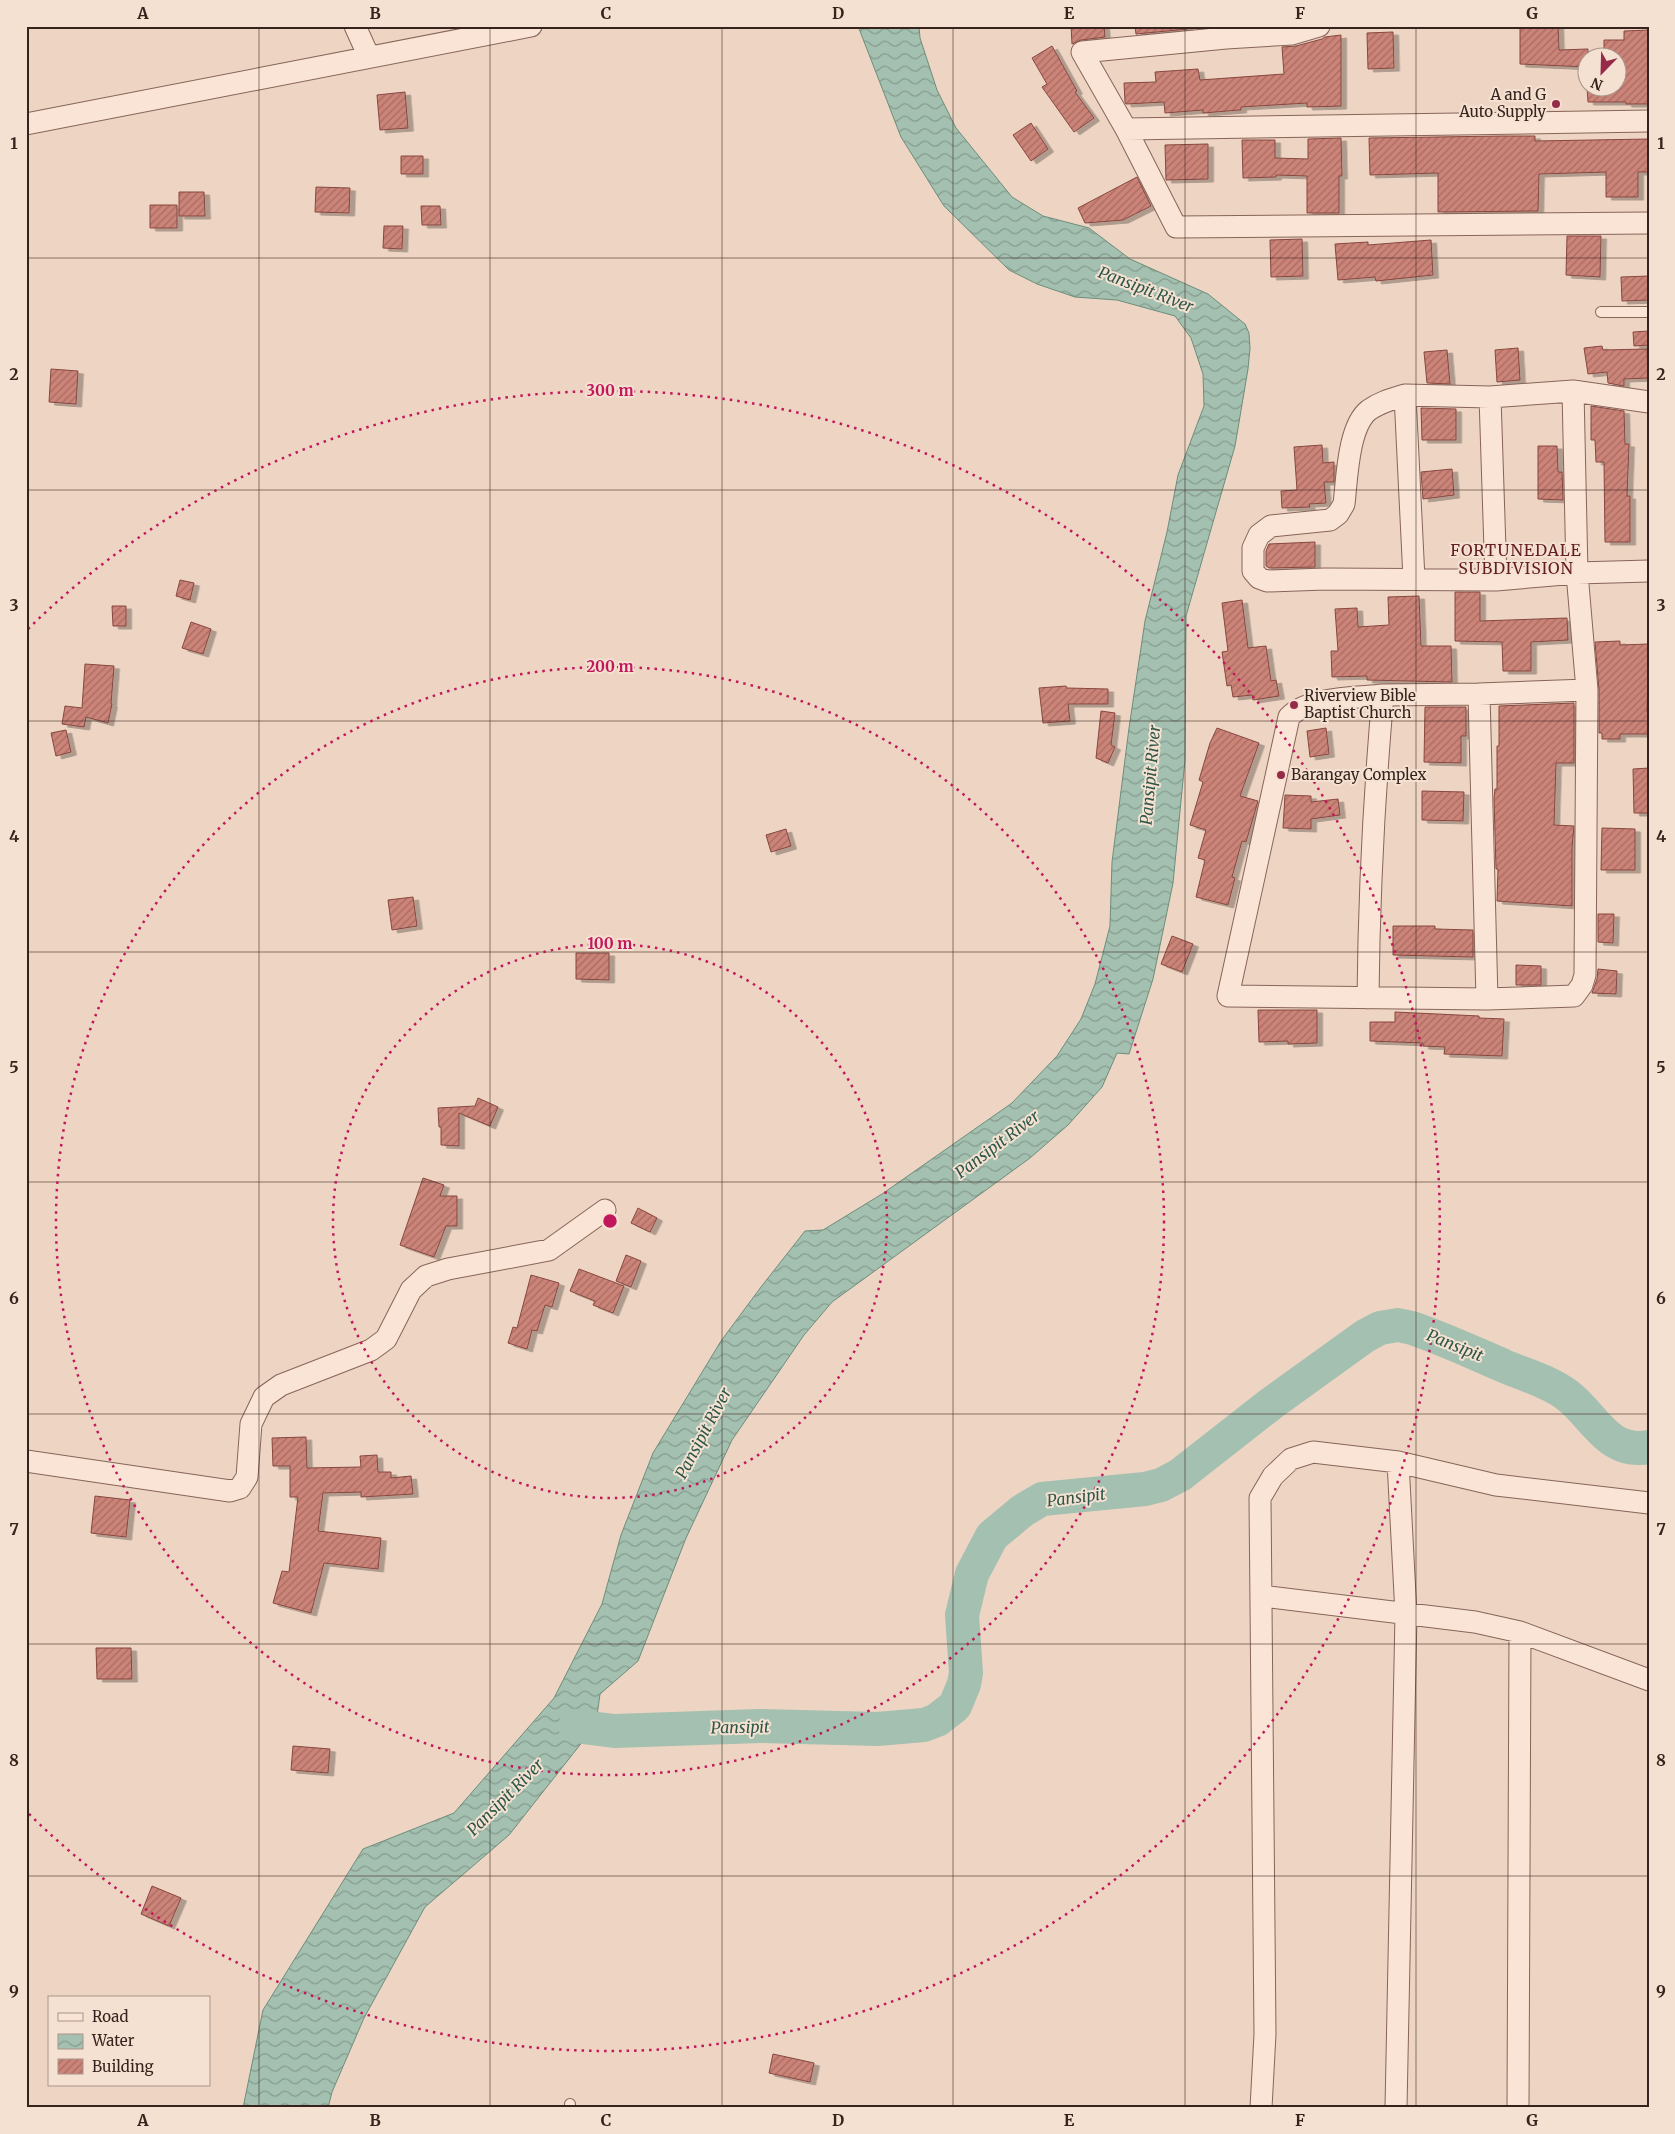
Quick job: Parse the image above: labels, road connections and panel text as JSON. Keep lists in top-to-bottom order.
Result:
{
  "districts": ["FORTUNEDALE SUBDIVISION"],
  "water": ["Pansipit River", "Pansipit"],
  "places": ["A and G Auto Supply", "Riverview Bible Baptist Church", "Barangay Complex"],
  "legend": ["Road", "Water", "Building"],
  "north": "bottom left",
  "grid": {
    "columns": [
      "A",
      "B",
      "C",
      "D",
      "E",
      "F",
      "G"
    ],
    "rows": [
      "1",
      "2",
      "3",
      "4",
      "5",
      "6",
      "7",
      "8",
      "9"
    ]
  },
  "rings": ["300 m", "200 m", "100 m"]
}
